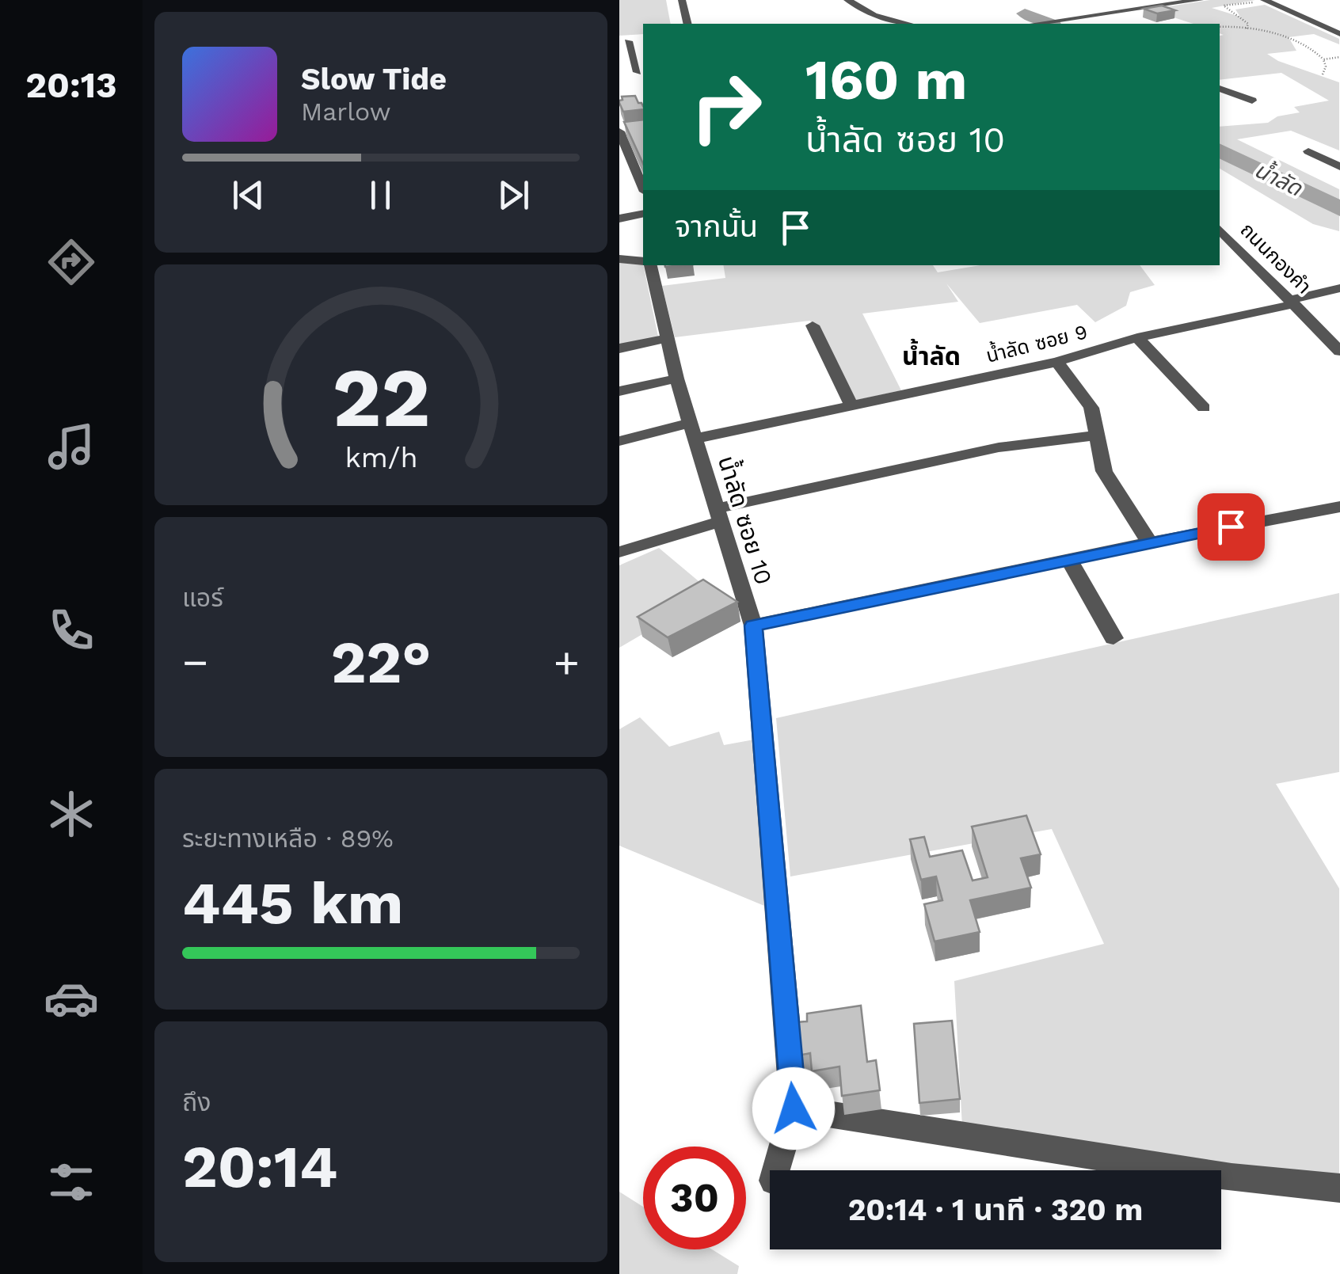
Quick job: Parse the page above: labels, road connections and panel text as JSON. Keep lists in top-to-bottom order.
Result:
{
  "streets": {
    "street": ["ถนนกองคำ", "น้ำลัด ซอย 9", "น้ำลัด ซอย 10"]
  },
  "crossings": [
    ["ถนนกองคำ", "น้ำลัด ซอย 9"],
    ["น้ำลัด ซอย 9", "น้ำลัด ซอย 10"]
  ],
  "districts": ["น้ำลัด"],
  "water": ["น้ำลัด"],
  "page": {
    "tabs": "20:13",
    "turn": ["160 m", "น้ำลัด ซอย 10"],
    "song": ["Slow Tide", "Marlow"],
    "then": "จากนั้น",
    "tile": [
      "แอร์",
      ["ระยะทางเหลือ · 89%", "445 km"],
      ["ถึง", "20:14"]
    ],
    "heat": ["−", "22°", "+"],
    "limit": "30",
    "trip": "20:14 · 1 นาที · 320 m",
    "gauge": ["22", "km/h"]
  }
}
